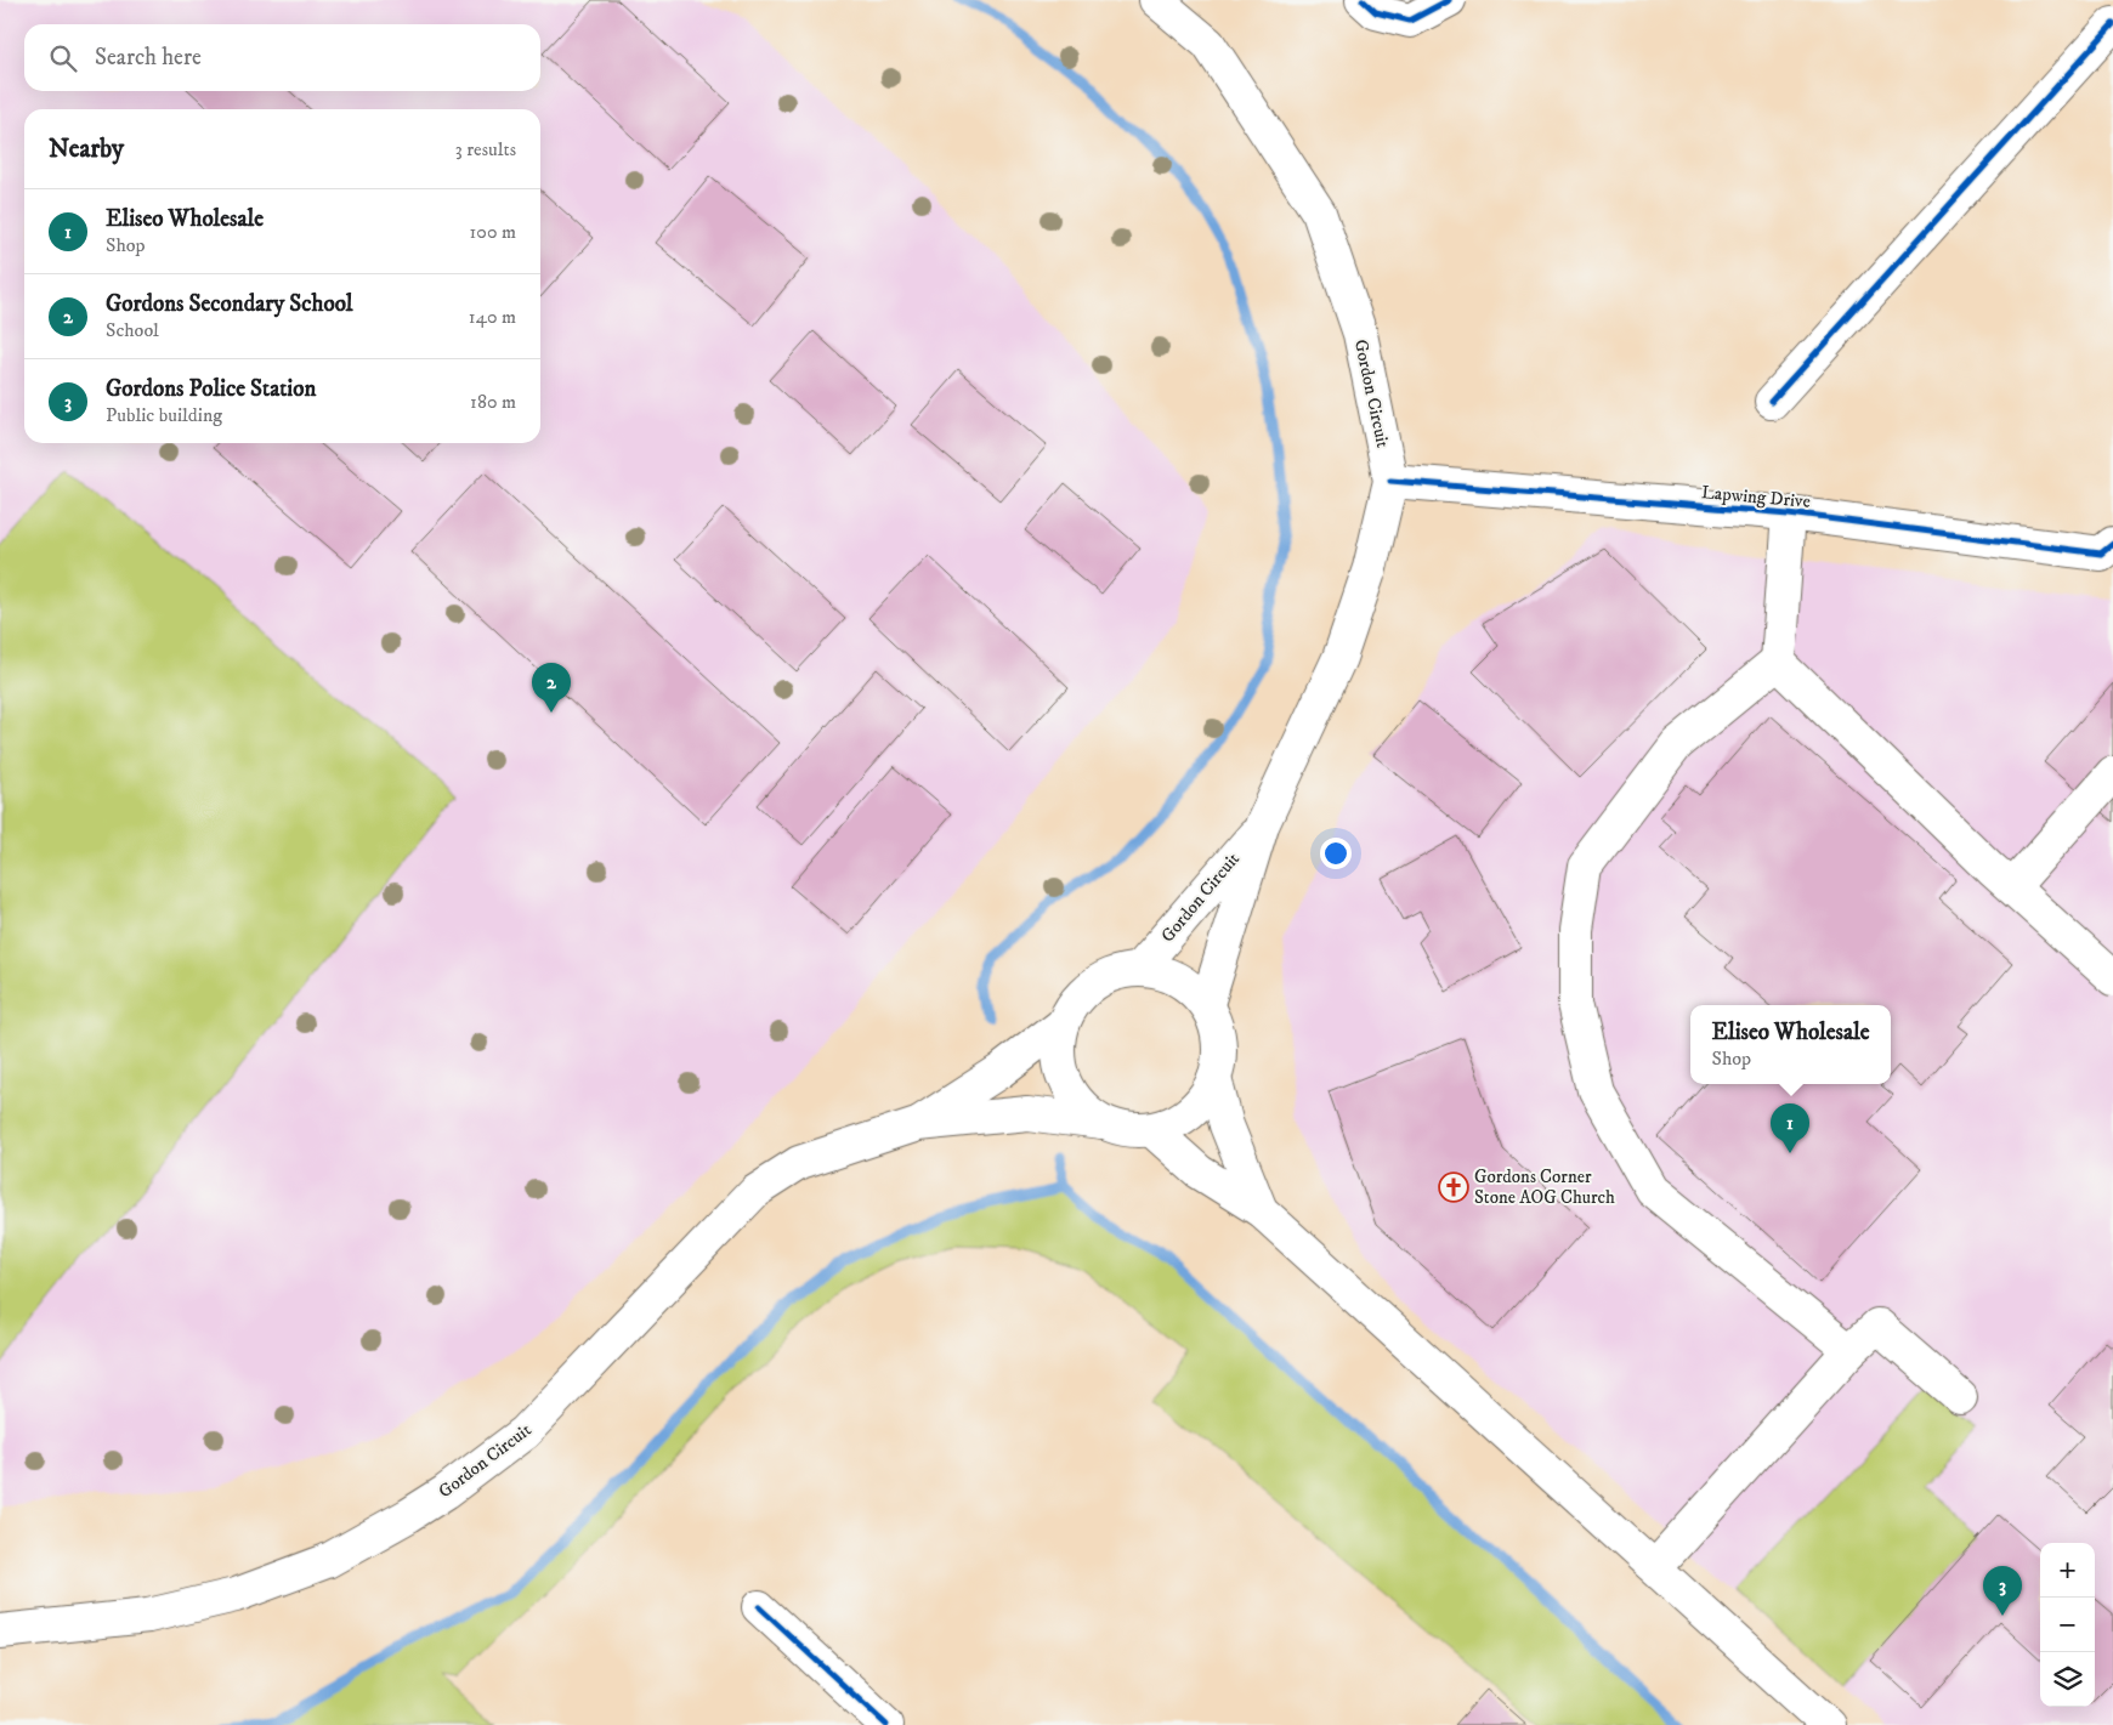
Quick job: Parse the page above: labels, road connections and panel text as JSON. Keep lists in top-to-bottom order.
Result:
{
  "streets": {
    "main road": ["Gordon Circuit", "Lapwing Drive"]
  },
  "crossings": [
    ["Gordon Circuit", "Lapwing Drive"]
  ],
  "places": {
    "church": ["Gordons Corner Stone AOG Church"]
  },
  "page": {
    "search": "Search here",
    "heading": ["Nearby", "3 results"],
    "list": [
      {
        "mark": "1",
        "name": "Eliseo Wholesale",
        "note": "Shop",
        "value": "100 m"
      },
      {
        "mark": "2",
        "name": "Gordons Secondary School",
        "note": "School",
        "value": "140 m"
      },
      {
        "mark": "3",
        "name": "Gordons Police Station",
        "note": "Public building",
        "value": "180 m"
      }
    ],
    "pins": ["2", "1", "3"],
    "popup": ["Eliseo Wholesale", "Shop"],
    "map_buttons": ["+", "−"]
  }
}
